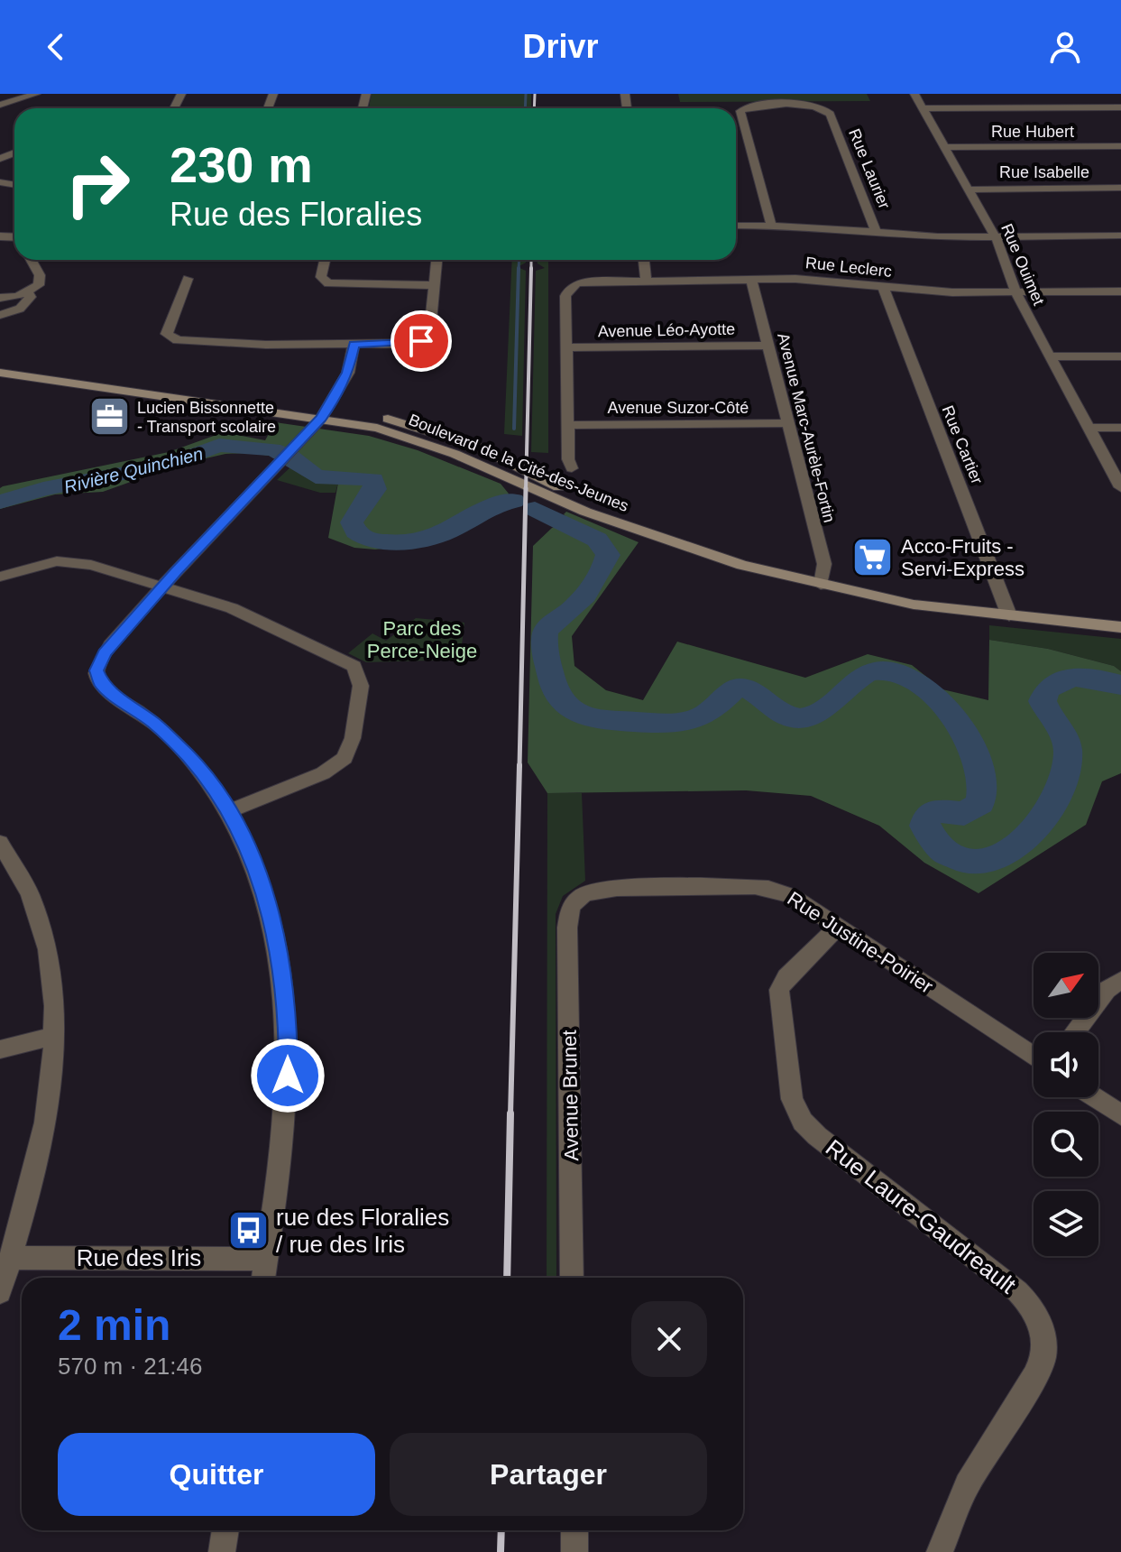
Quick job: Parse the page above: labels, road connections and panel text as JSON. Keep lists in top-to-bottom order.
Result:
{
  "streets": {
    "main road": ["Boulevard de la Cité-des-Jeunes"],
    "street": [
      "Rue Hubert",
      "Rue Laurier",
      "Rue Isabelle",
      "Rue Ouimet",
      "Rue Leclerc",
      "Avenue Léo-Ayotte",
      "Avenue Suzor-Côté",
      "Avenue Marc-Aurèle-Fortin",
      "Rue Cartier",
      "Rue Justine-Poirier",
      "Avenue Brunet",
      "Rue Laure-Gaudreault",
      "Rue des Iris"
    ]
  },
  "crossings": [
    ["Rue Hubert", "Rue Ouimet"],
    ["Rue Isabelle", "Rue Ouimet"],
    ["Rue Ouimet", "Rue Leclerc"],
    ["Rue Leclerc", "Avenue Léo-Ayotte"],
    ["Rue Leclerc", "Avenue Marc-Aurèle-Fortin"],
    ["Rue Leclerc", "Rue Cartier"],
    ["Avenue Léo-Ayotte", "Avenue Marc-Aurèle-Fortin"],
    ["Avenue Suzor-Côté", "Avenue Marc-Aurèle-Fortin"],
    ["Avenue Marc-Aurèle-Fortin", "Boulevard de la Cité-des-Jeunes"],
    ["Rue Cartier", "Boulevard de la Cité-des-Jeunes"],
    ["Rue Justine-Poirier", "Avenue Brunet"],
    ["Rue Justine-Poirier", "Rue Laure-Gaudreault"]
  ],
  "water": ["Rivière Quinchien"],
  "parks": ["Parc des Perce-Neige"],
  "places": {
    "office": ["Lucien Bissonnette - Transport scolaire"],
    "supermarket": ["Acco-Fruits - Servi-Express"],
    "bus stop": ["rue des Floralies / rue des Iris"]
  },
  "north": "top right",
  "page": {
    "header": "Drivr",
    "turn": ["230 m", "Rue des Floralies"],
    "heading": ["2 min", "570 m · 21:46"],
    "buttons": ["Quitter", "Partager"]
  }
}
